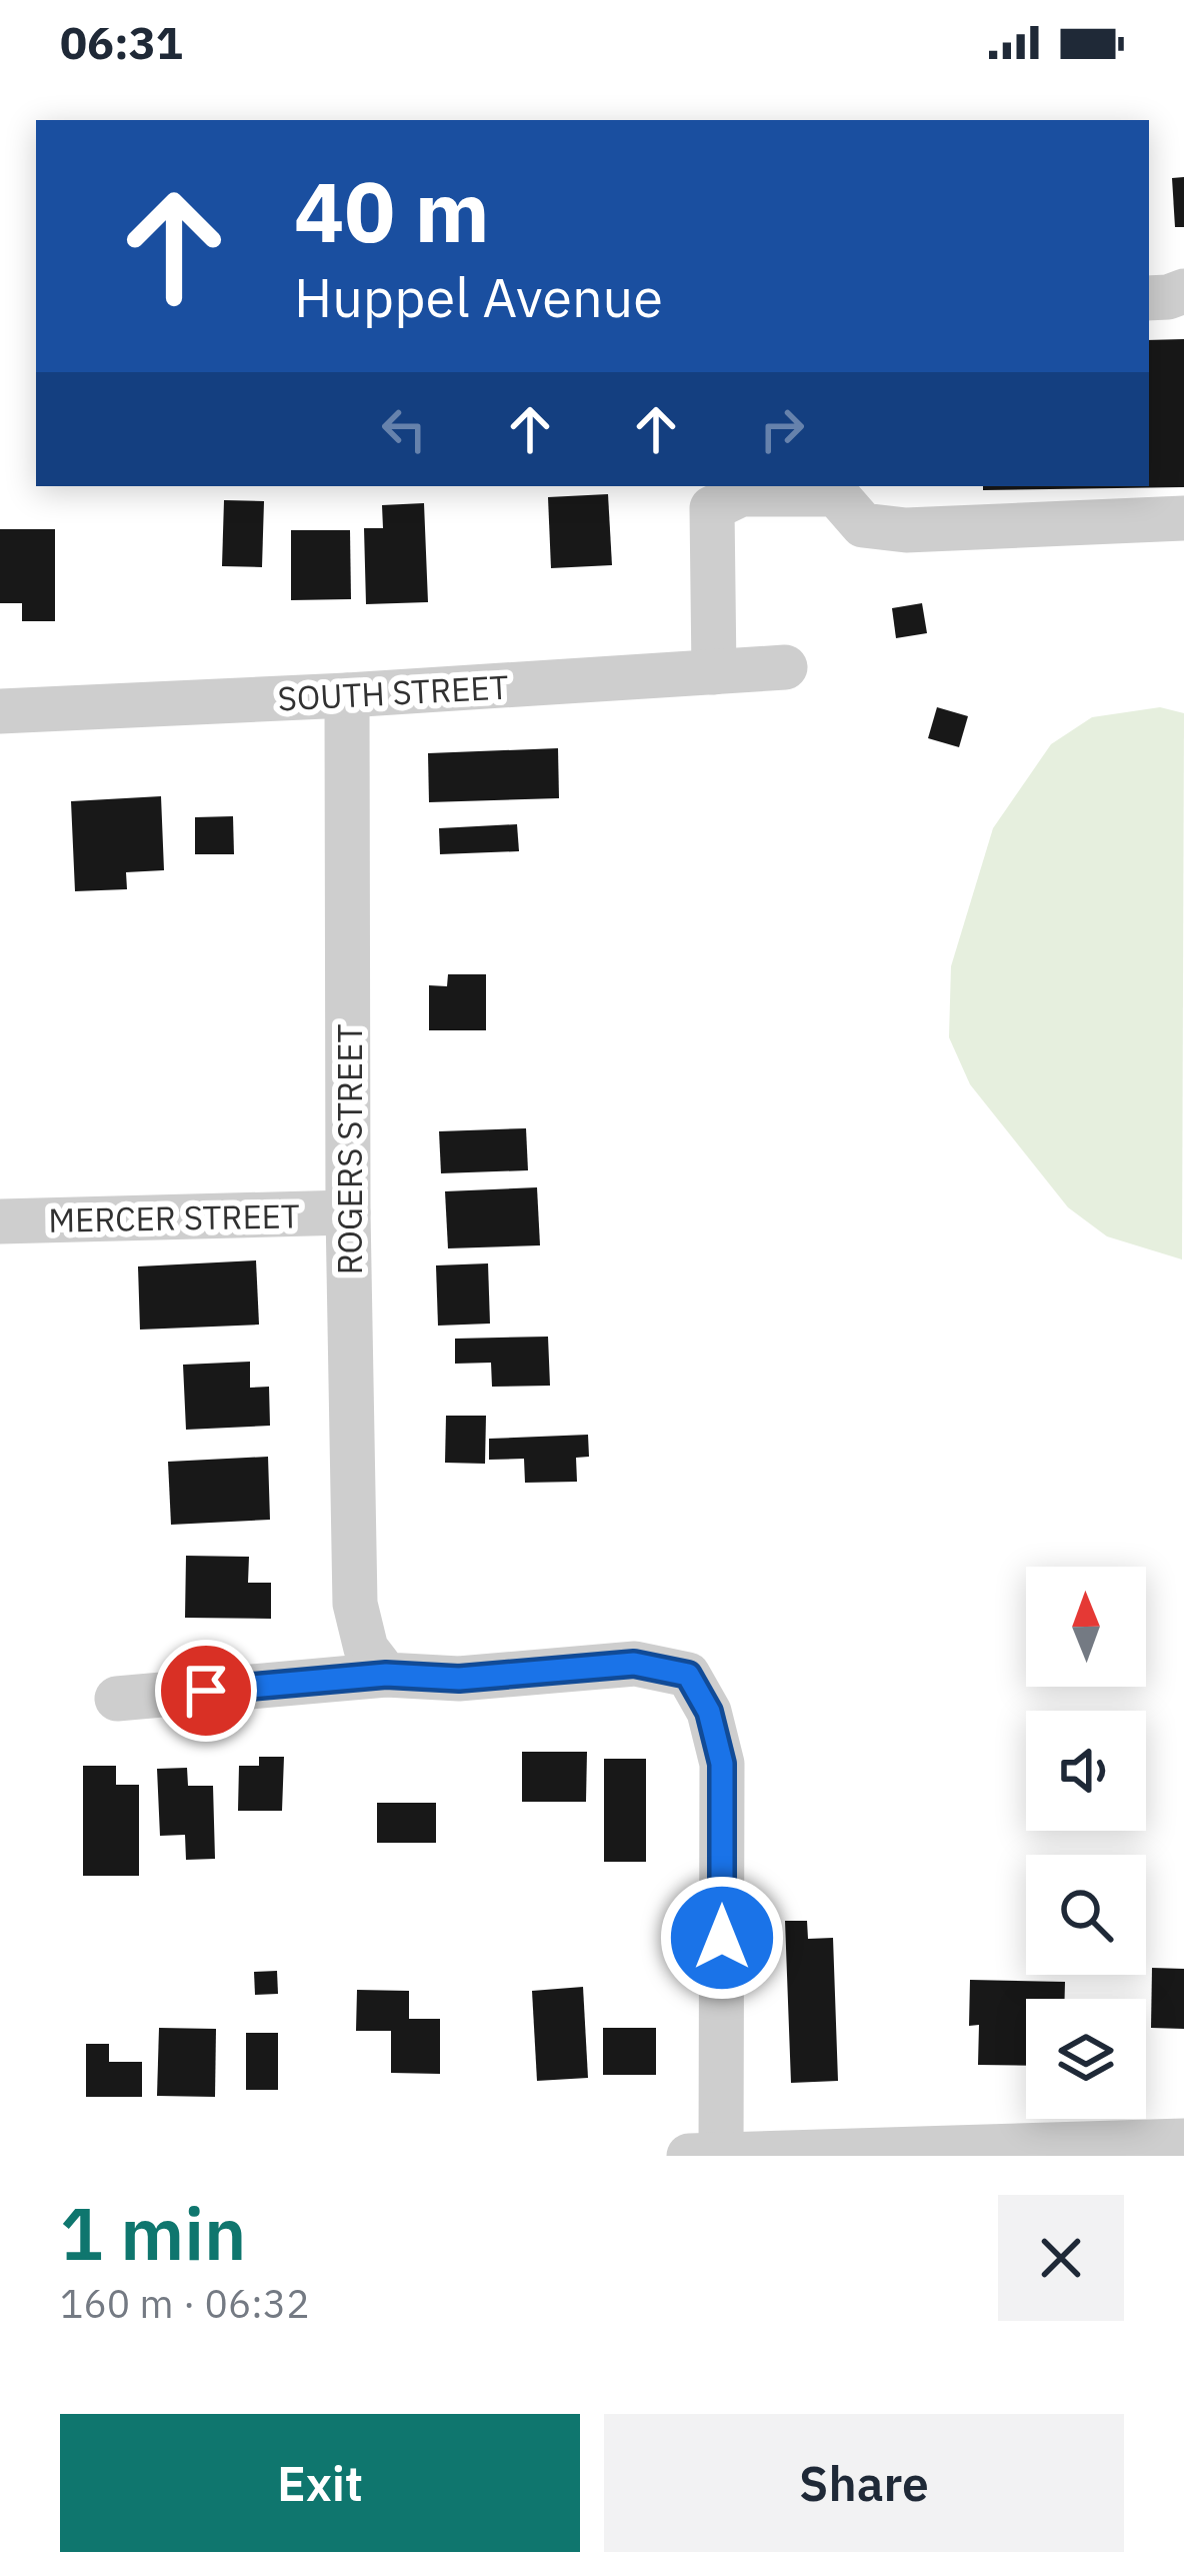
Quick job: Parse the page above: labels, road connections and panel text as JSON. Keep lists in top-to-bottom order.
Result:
{
  "streets": {
    "street": ["SOUTH STREET", "ROGERS STREET", "MERCER STREET"]
  },
  "crossings": [
    ["SOUTH STREET", "ROGERS STREET"],
    ["ROGERS STREET", "MERCER STREET"]
  ],
  "north": "top",
  "page": {
    "status": "06:31",
    "turn": ["40 m", "Huppel Avenue"],
    "heading": ["1 min", "160 m · 06:32"],
    "buttons": ["Exit", "Share"]
  }
}
